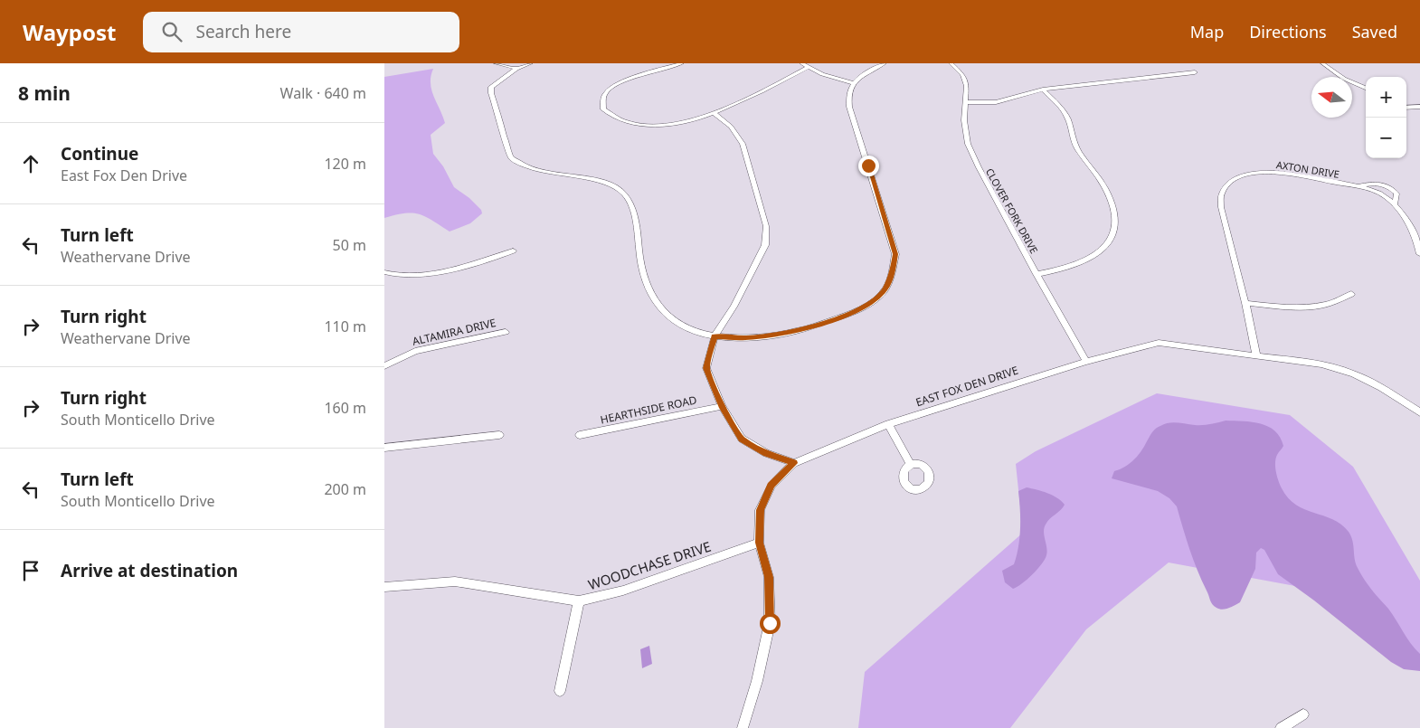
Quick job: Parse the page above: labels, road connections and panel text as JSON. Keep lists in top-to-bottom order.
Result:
{
  "streets": {
    "street": [
      "AXTON DRIVE",
      "CLOVER FORK DRIVE",
      "ALTAMIRA DRIVE",
      "EAST FOX DEN DRIVE",
      "HEARTHSIDE ROAD",
      "WOODCHASE DRIVE"
    ]
  },
  "crossings": [
    ["AXTON DRIVE", "EAST FOX DEN DRIVE"],
    ["CLOVER FORK DRIVE", "EAST FOX DEN DRIVE"],
    ["EAST FOX DEN DRIVE", "WOODCHASE DRIVE"]
  ],
  "north": "left",
  "page": {
    "header": "Waypost",
    "search": "Search here",
    "nav": ["Map", "Directions", "Saved"],
    "heading": ["8 min", "Walk · 640 m"],
    "map_buttons": ["+", "−"],
    "list": [
      ["Continue", "East Fox Den Drive", "120 m"],
      ["Turn left", "Weathervane Drive", "50 m"],
      ["Turn right", "Weathervane Drive", "110 m"],
      ["Turn right", "South Monticello Drive", "160 m"],
      ["Turn left", "South Monticello Drive", "200 m"],
      "Arrive at destination"
    ]
  }
}
